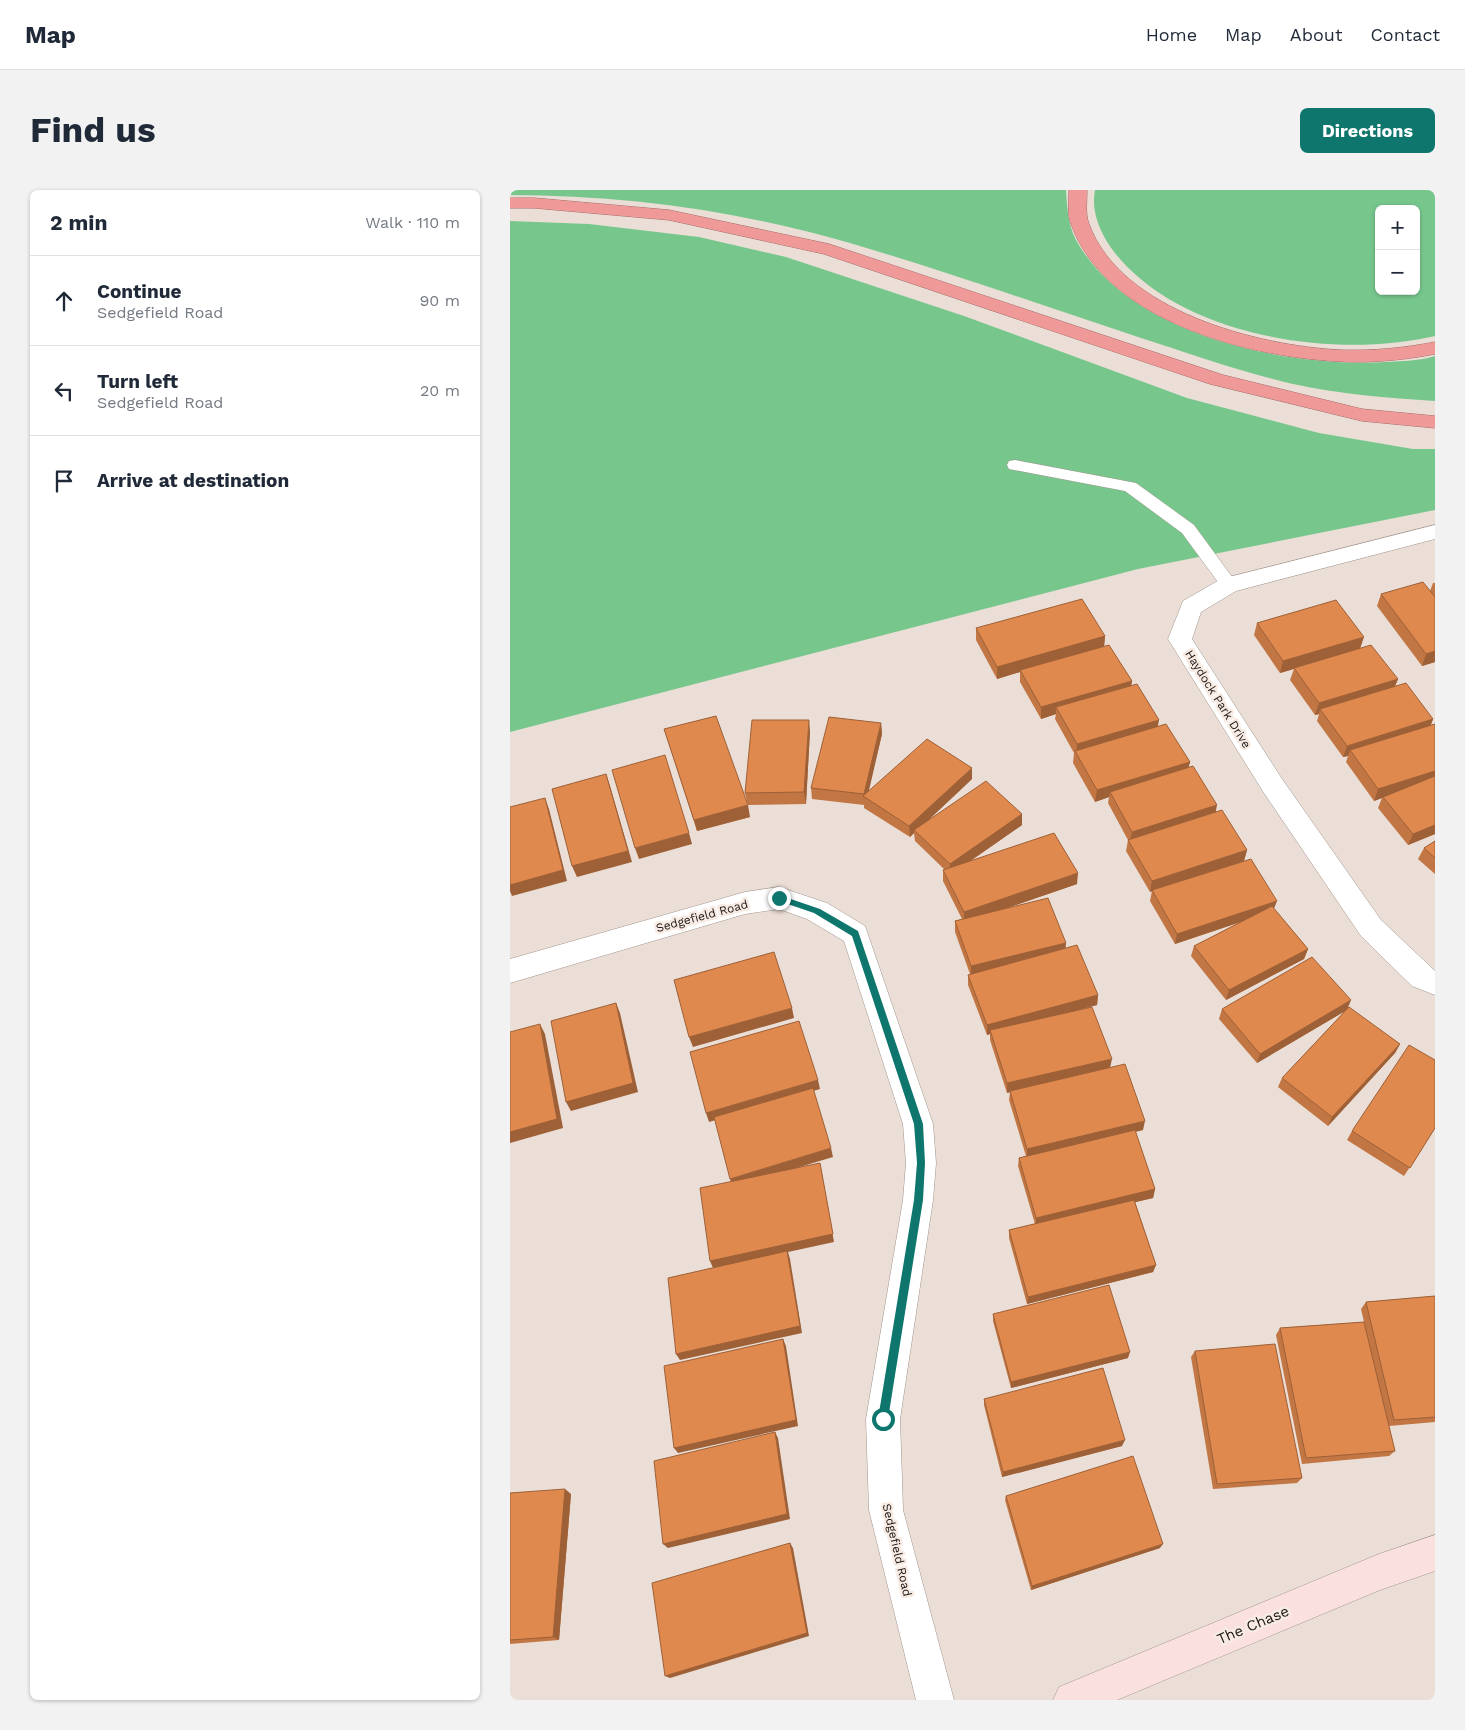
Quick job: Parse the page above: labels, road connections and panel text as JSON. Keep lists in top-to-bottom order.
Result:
{
  "streets": {
    "street": ["Haydock Park Drive", "Sedgefield Road", "The Chase"]
  },
  "page": {
    "header": "Map",
    "nav": [
      "Home",
      "Map",
      "About",
      "Contact"
    ],
    "buttons": "Directions",
    "title": "Find us",
    "heading": ["2 min", "Walk · 110 m"],
    "map_buttons": ["+", "−"],
    "list": [
      ["Continue", "Sedgefield Road", "90 m"],
      ["Turn left", "Sedgefield Road", "20 m"],
      "Arrive at destination"
    ]
  }
}
